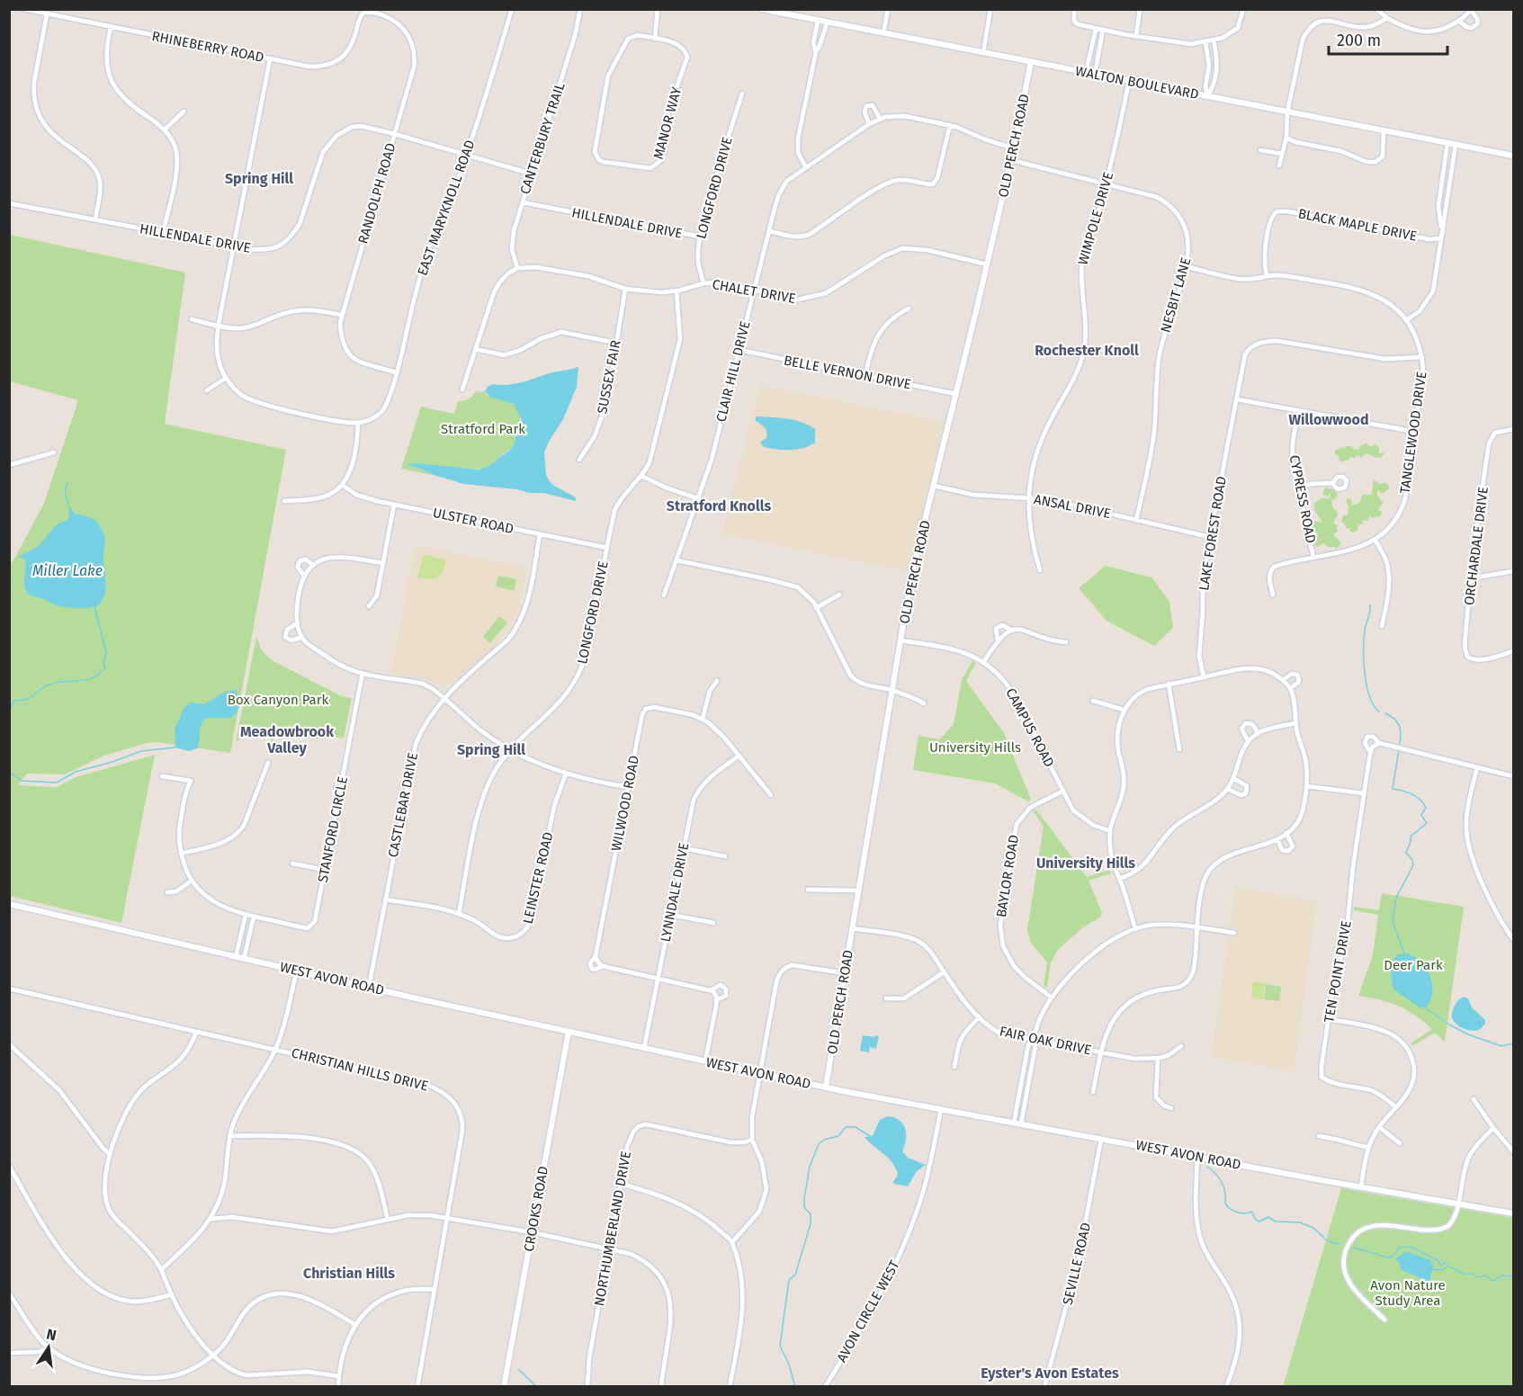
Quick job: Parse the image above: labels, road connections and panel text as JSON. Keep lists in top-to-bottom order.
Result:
{
  "streets": {
    "street": [
      "RHINEBERRY ROAD",
      "WALTON BOULEVARD",
      "MANOR WAY",
      "CANTERBURY TRAIL",
      "OLD PERCH ROAD",
      "LONGFORD DRIVE",
      "RANDOLPH ROAD",
      "EAST MARYKNOLL ROAD",
      "WIMPOLE DRIVE",
      "HILLENDALE DRIVE",
      "BLACK MAPLE DRIVE",
      "CHALET DRIVE",
      "NESBIT LANE",
      "CLAIR HILL DRIVE",
      "BELLE VERNON DRIVE",
      "SUSSEX FAIR",
      "TANGLEWOOD DRIVE",
      "CYPRESS ROAD",
      "ANSAL DRIVE",
      "ULSTER ROAD",
      "LAKE FOREST ROAD",
      "ORCHARDALE DRIVE",
      "CAMPUS ROAD",
      "WILWOOD ROAD",
      "CASTLEBAR DRIVE",
      "STANFORD CIRCLE",
      "BAYLOR ROAD",
      "LEINSTER ROAD",
      "LYNNDALE DRIVE",
      "TEN POINT DRIVE",
      "WEST AVON ROAD",
      "FAIR OAK DRIVE",
      "CHRISTIAN HILLS DRIVE",
      "CROOKS ROAD",
      "NORTHUMBERLAND DRIVE",
      "SEVILLE ROAD",
      "AVON CIRCLE WEST"
    ]
  },
  "crossings": [
    ["RHINEBERRY ROAD", "RANDOLPH ROAD"],
    ["WALTON BOULEVARD", "OLD PERCH ROAD"],
    ["WALTON BOULEVARD", "WIMPOLE DRIVE"],
    ["CANTERBURY TRAIL", "HILLENDALE DRIVE"],
    ["CANTERBURY TRAIL", "CHALET DRIVE"],
    ["OLD PERCH ROAD", "CHALET DRIVE"],
    ["OLD PERCH ROAD", "NESBIT LANE"],
    ["OLD PERCH ROAD", "CLAIR HILL DRIVE"],
    ["OLD PERCH ROAD", "BELLE VERNON DRIVE"],
    ["OLD PERCH ROAD", "ANSAL DRIVE"],
    ["OLD PERCH ROAD", "CAMPUS ROAD"],
    ["OLD PERCH ROAD", "WEST AVON ROAD"],
    ["OLD PERCH ROAD", "FAIR OAK DRIVE"],
    ["LONGFORD DRIVE", "HILLENDALE DRIVE"],
    ["LONGFORD DRIVE", "CHALET DRIVE"],
    ["LONGFORD DRIVE", "ULSTER ROAD"],
    ["LONGFORD DRIVE", "LEINSTER ROAD"],
    ["RANDOLPH ROAD", "EAST MARYKNOLL ROAD"],
    ["RANDOLPH ROAD", "HILLENDALE DRIVE"],
    ["EAST MARYKNOLL ROAD", "HILLENDALE DRIVE"],
    ["WIMPOLE DRIVE", "NESBIT LANE"],
    ["WIMPOLE DRIVE", "ANSAL DRIVE"],
    ["BLACK MAPLE DRIVE", "TANGLEWOOD DRIVE"],
    ["CHALET DRIVE", "CLAIR HILL DRIVE"],
    ["CHALET DRIVE", "SUSSEX FAIR"],
    ["NESBIT LANE", "TANGLEWOOD DRIVE"],
    ["NESBIT LANE", "ANSAL DRIVE"],
    ["CLAIR HILL DRIVE", "BELLE VERNON DRIVE"],
    ["TANGLEWOOD DRIVE", "CYPRESS ROAD"],
    ["TANGLEWOOD DRIVE", "LAKE FOREST ROAD"],
    ["ANSAL DRIVE", "LAKE FOREST ROAD"],
    ["ULSTER ROAD", "CASTLEBAR DRIVE"],
    ["CAMPUS ROAD", "BAYLOR ROAD"],
    ["CASTLEBAR DRIVE", "LEINSTER ROAD"],
    ["CASTLEBAR DRIVE", "WEST AVON ROAD"],
    ["LYNNDALE DRIVE", "WEST AVON ROAD"],
    ["WEST AVON ROAD", "CROOKS ROAD"],
    ["WEST AVON ROAD", "SEVILLE ROAD"],
    ["WEST AVON ROAD", "AVON CIRCLE WEST"]
  ],
  "districts": [
    "Spring Hill",
    "Rochester Knoll",
    "Willowwood",
    "Stratford Knolls",
    "Meadowbrook Valley",
    "Spring Hill",
    "University Hills",
    "Christian Hills",
    "Eyster's Avon Estates"
  ],
  "water": ["Miller Lake"],
  "parks": [
    "Stratford Park",
    "Box Canyon Park",
    "University Hills",
    "Deer Park",
    "Avon Nature Study Area"
  ],
  "scale_bar": "200 m",
  "north": "top"
}
